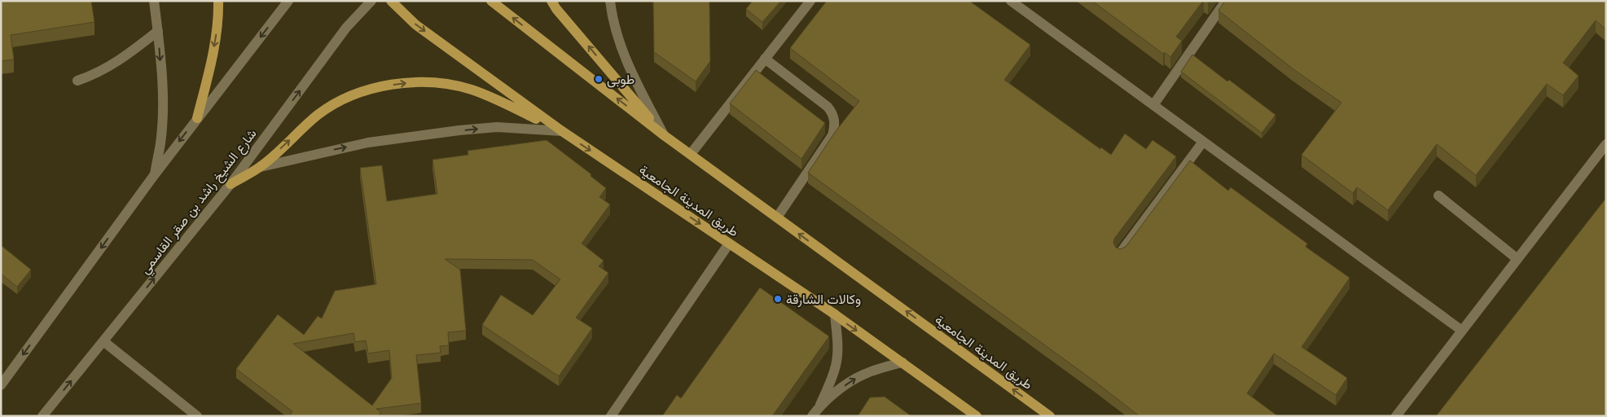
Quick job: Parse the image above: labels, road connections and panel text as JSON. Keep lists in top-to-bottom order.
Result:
{
  "streets": {
    "main road": ["طريق المدينة الجامعية", "شارع الشيخ راشد بن صقر القاسمي"]
  },
  "places": ["طوبى", "وكالات الشارقة"]
}
